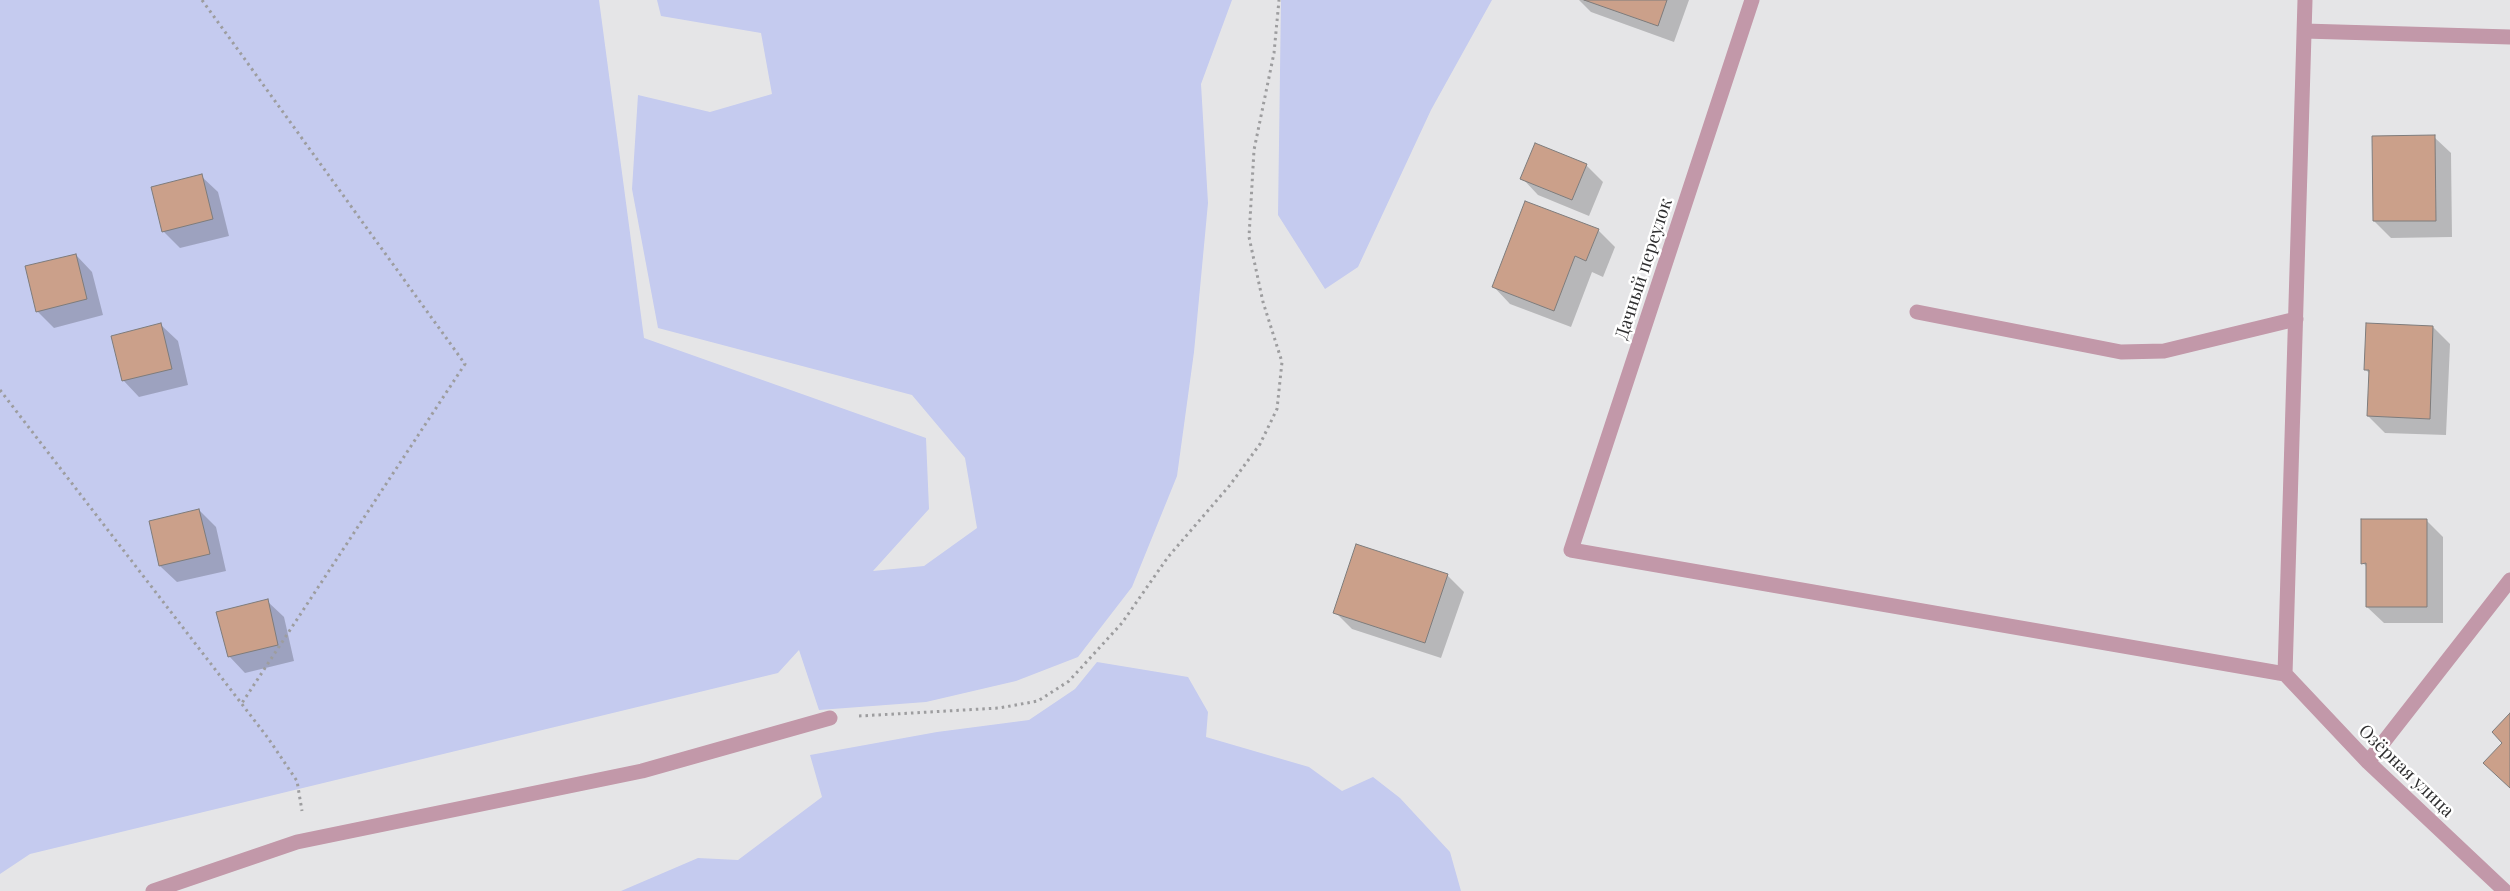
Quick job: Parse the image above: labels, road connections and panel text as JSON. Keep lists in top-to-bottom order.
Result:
{
  "streets": {
    "street": ["Дачный переулок", "Озёрная улица"]
  },
  "crossings": [
    ["Дачный переулок", "Озёрная улица"]
  ]
}
